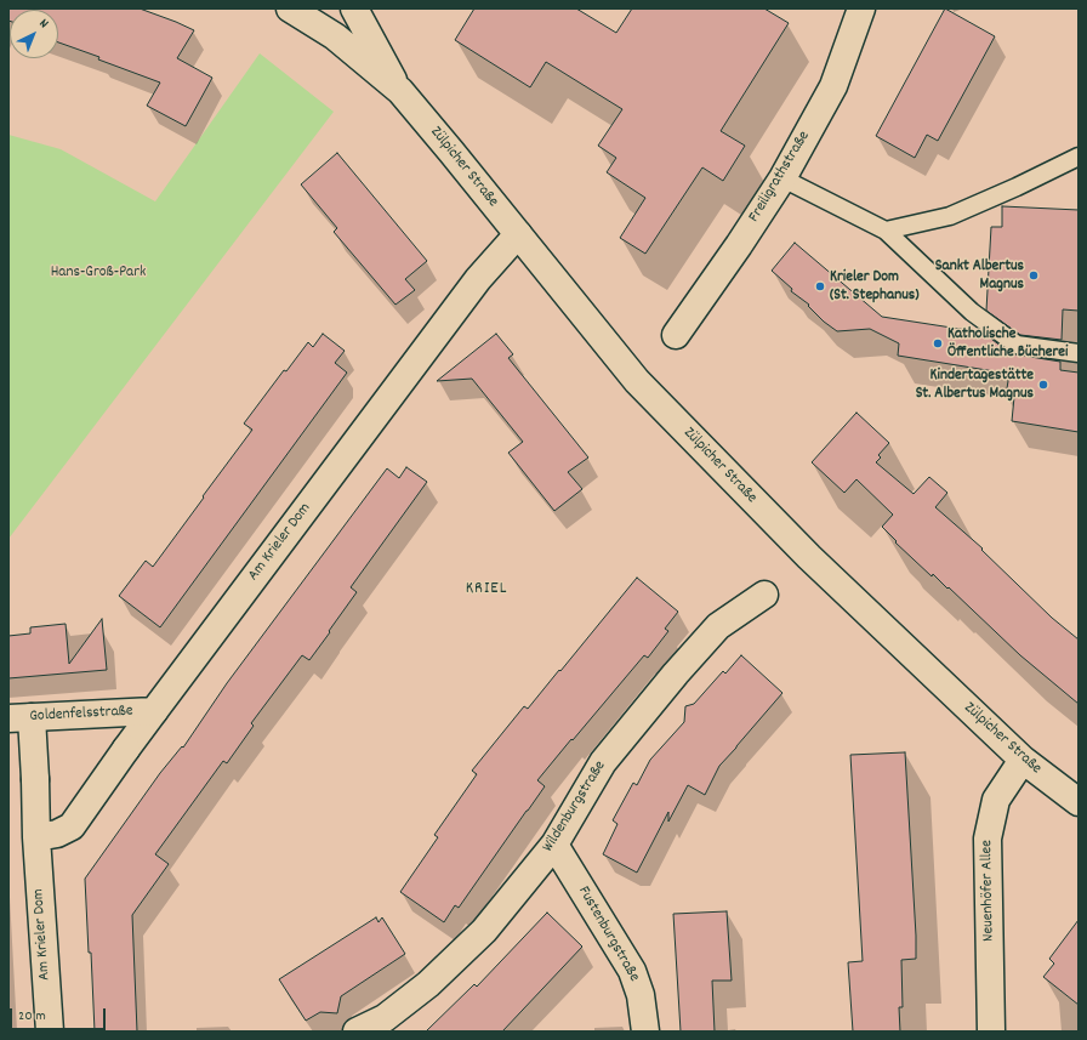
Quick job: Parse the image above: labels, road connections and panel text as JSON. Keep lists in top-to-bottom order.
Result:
{
  "streets": {
    "street": [
      "Zülpicher Straße",
      "Freiligrathstraße",
      "Am Krieler Dom",
      "Goldenfelsstraße",
      "Wildenburgstraße",
      "Neuenhöfer Allee",
      "Fustenburgstraße"
    ]
  },
  "crossings": [
    ["Zülpicher Straße", "Am Krieler Dom"],
    ["Zülpicher Straße", "Neuenhöfer Allee"],
    ["Am Krieler Dom", "Goldenfelsstraße"],
    ["Wildenburgstraße", "Fustenburgstraße"]
  ],
  "districts": ["KRIEL"],
  "parks": ["Hans-Groß-Park"],
  "places": [
    "Sankt Albertus Magnus",
    "Krieler Dom (St. Stephanus)",
    "Katholische Öffentliche Bücherei",
    "Kindertagestätte St. Albertus Magnus"
  ],
  "scale_bar": "20 m",
  "north": "top right"
}
